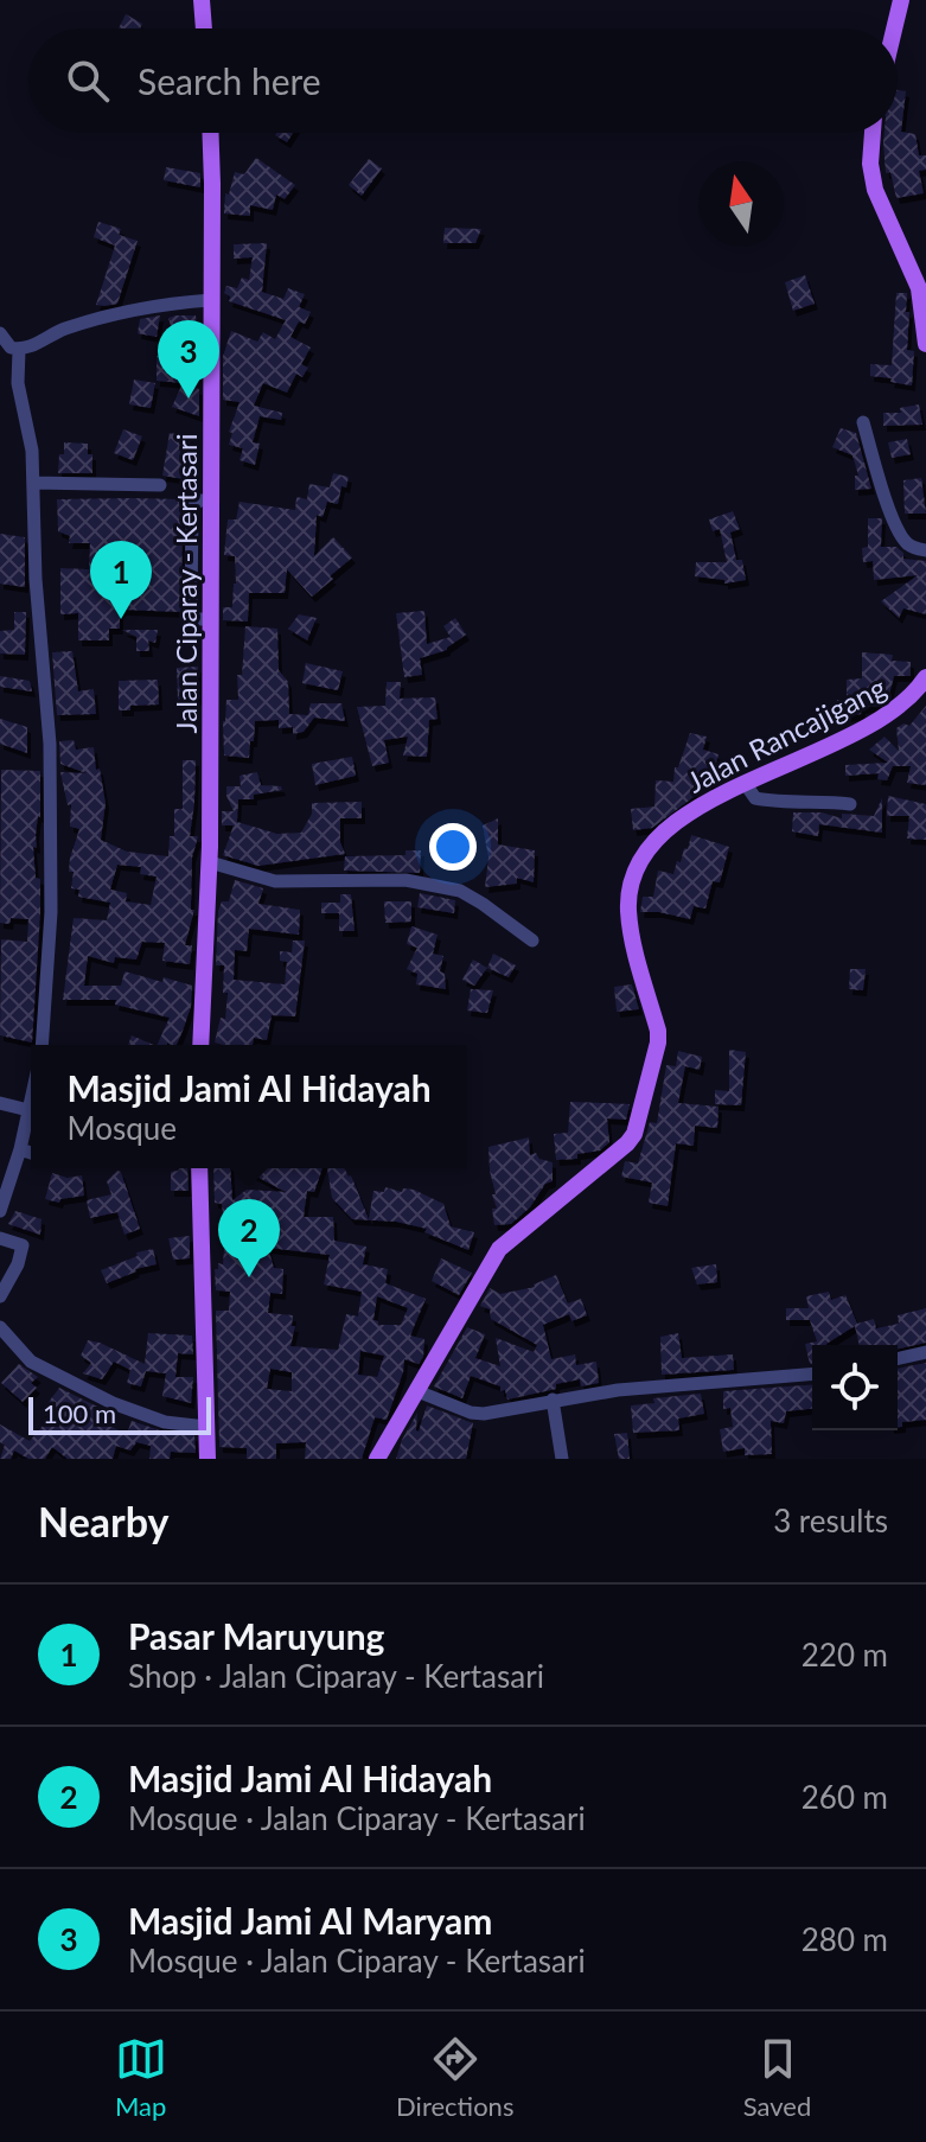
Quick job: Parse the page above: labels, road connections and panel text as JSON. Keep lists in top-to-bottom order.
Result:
{
  "streets": {
    "main road": ["Jalan Ciparay - Kertasari", "Jalan Rancajigang"]
  },
  "scale_bar": "100 m",
  "north": "top",
  "page": {
    "search": "Search here",
    "pins": ["3", "1", "2"],
    "popup": ["Masjid Jami Al Hidayah", "Mosque"],
    "scale": "100 m",
    "heading": ["Nearby", "3 results"],
    "list": [
      {
        "mark": "1",
        "name": "Pasar Maruyung",
        "note": "Shop · Jalan Ciparay - Kertasari",
        "value": "220 m"
      },
      {
        "mark": "2",
        "name": "Masjid Jami Al Hidayah",
        "note": "Mosque · Jalan Ciparay - Kertasari",
        "value": "260 m"
      },
      {
        "mark": "3",
        "name": "Masjid Jami Al Maryam",
        "note": "Mosque · Jalan Ciparay - Kertasari",
        "value": "280 m"
      }
    ],
    "nav": ["Map", "Directions", "Saved"]
  }
}
